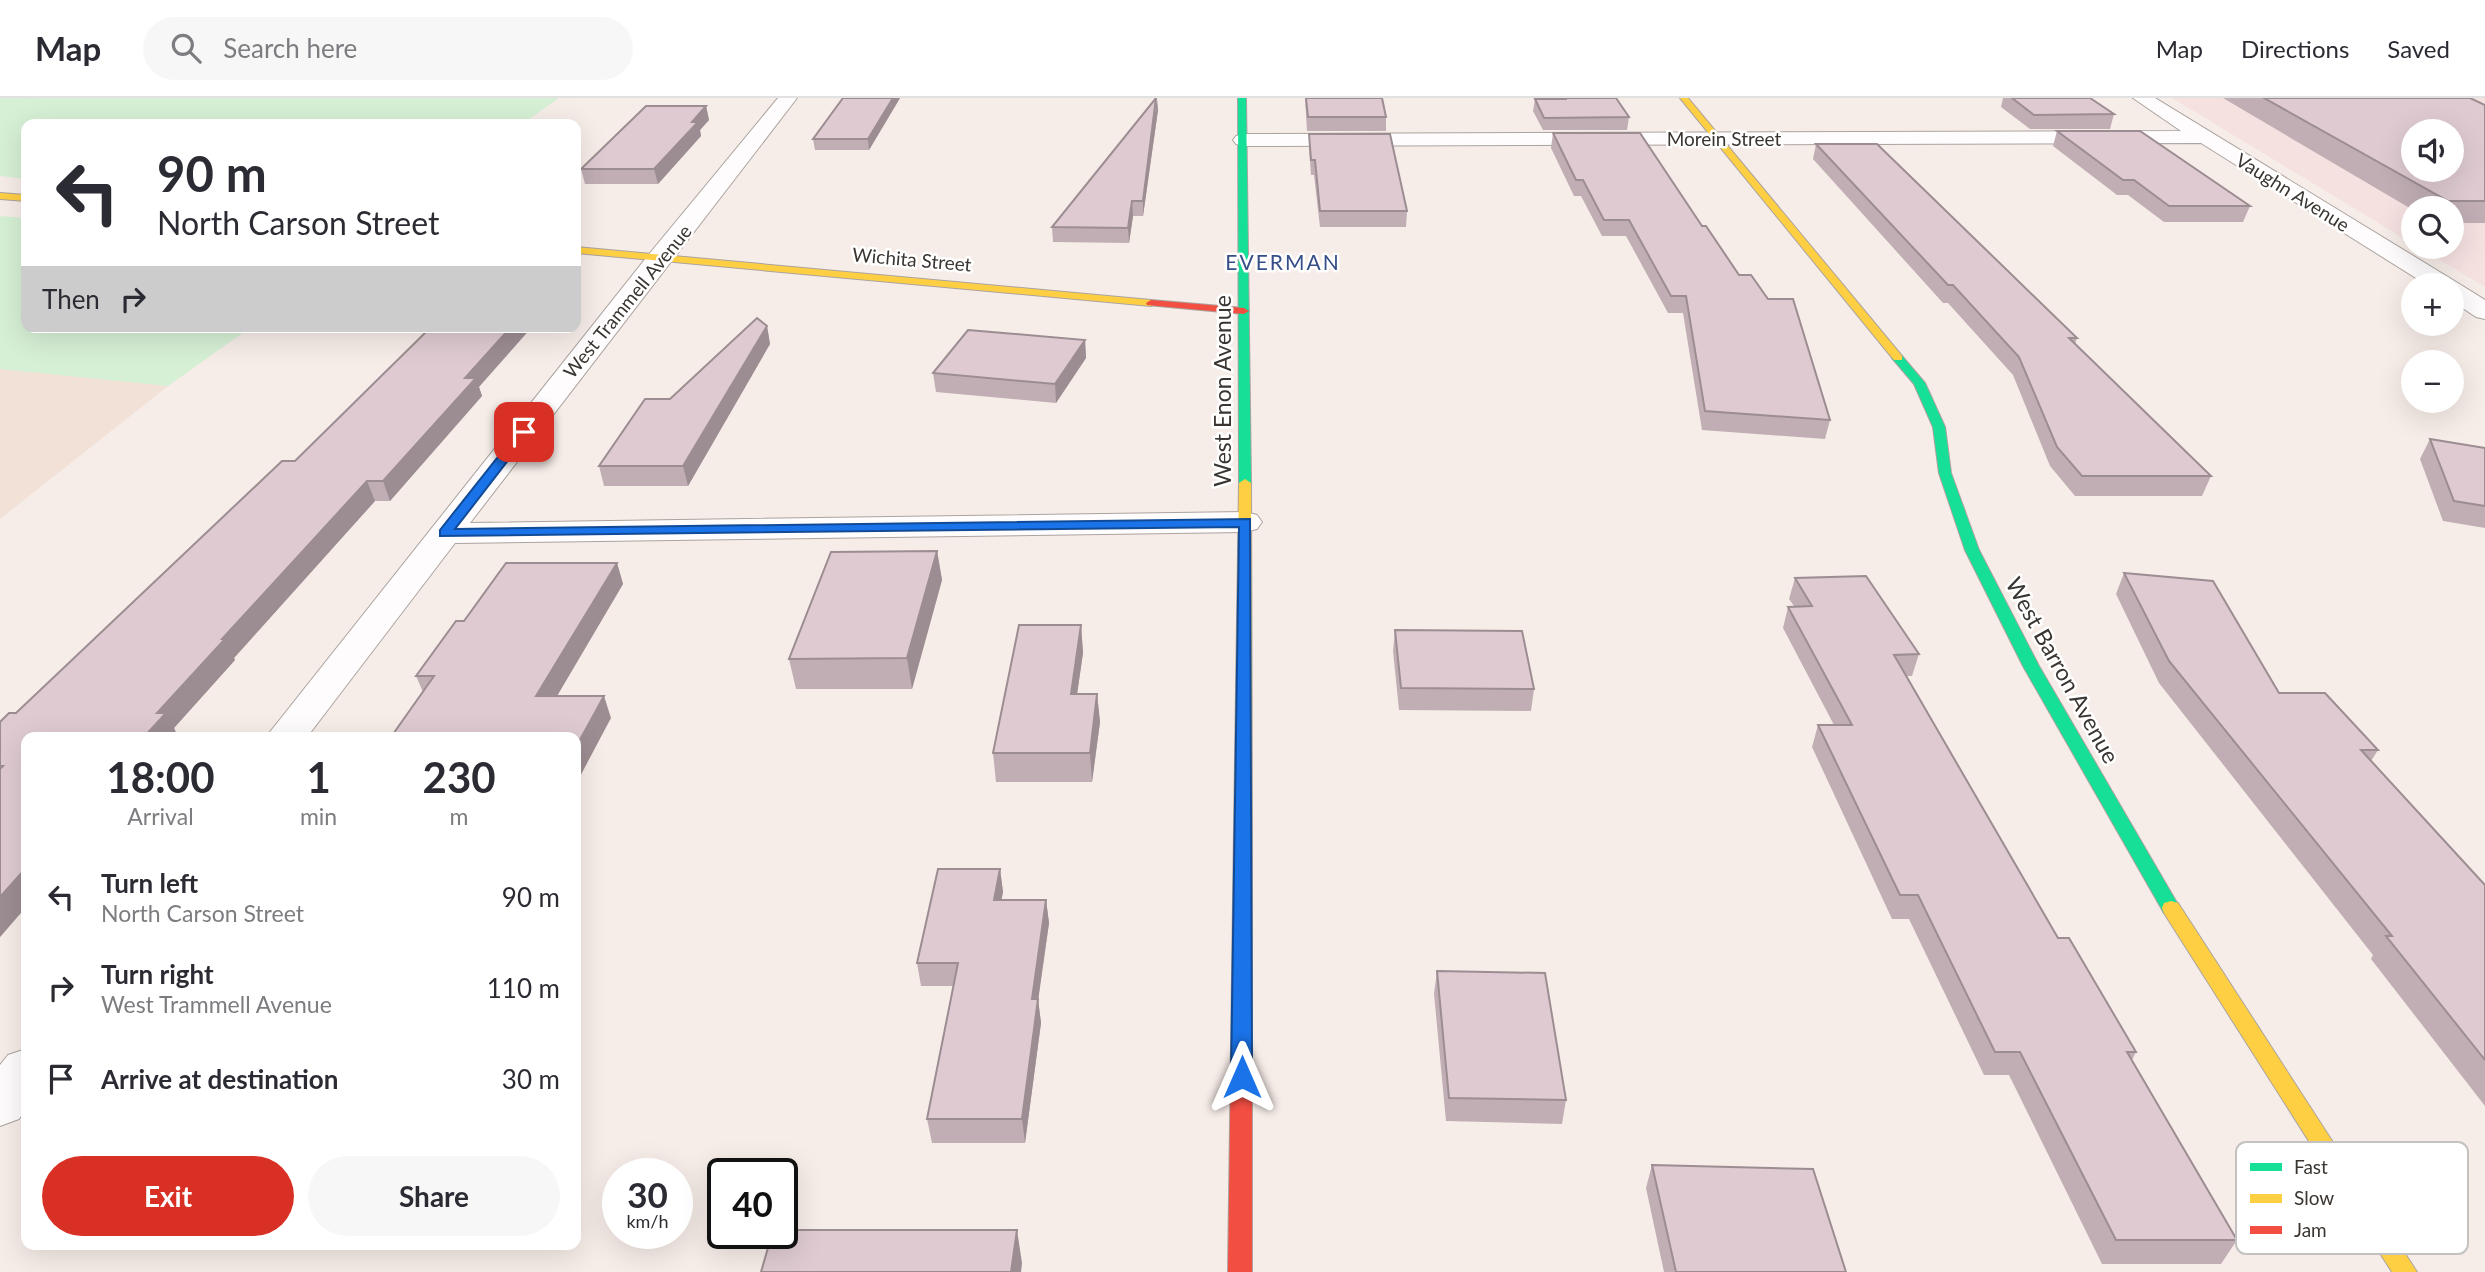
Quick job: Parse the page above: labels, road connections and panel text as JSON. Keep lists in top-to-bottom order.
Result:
{
  "streets": {
    "street": [
      "Morein Street",
      "Vaughn Avenue",
      "Wichita Street",
      "West Trammell Avenue",
      "West Enon Avenue",
      "West Barron Avenue"
    ]
  },
  "crossings": [
    ["Morein Street", "Vaughn Avenue"],
    ["Morein Street", "West Enon Avenue"],
    ["Morein Street", "West Barron Avenue"],
    ["Wichita Street", "West Trammell Avenue"],
    ["Wichita Street", "West Enon Avenue"]
  ],
  "districts": ["EVERMAN"],
  "legend": ["Fast", "Slow", "Jam"],
  "page": {
    "header": "Map",
    "search": "Search here",
    "nav": ["Map", "Directions", "Saved"],
    "map_buttons": ["+", "−"],
    "turn": ["90 m", "North Carson Street"],
    "then": "Then",
    "eta": [
      "18:00",
      "Arrival",
      "1",
      "min",
      "230",
      "m"
    ],
    "list": [
      {
        "name": "Turn left",
        "note": "North Carson Street",
        "value": "90 m"
      },
      {
        "name": "Turn right",
        "note": "West Trammell Avenue",
        "value": "110 m"
      },
      {
        "name": "Arrive at destination",
        "value": "30 m"
      }
    ],
    "buttons": ["Exit", "Share"],
    "speed": "30 km/h",
    "limit": "40"
  }
}
